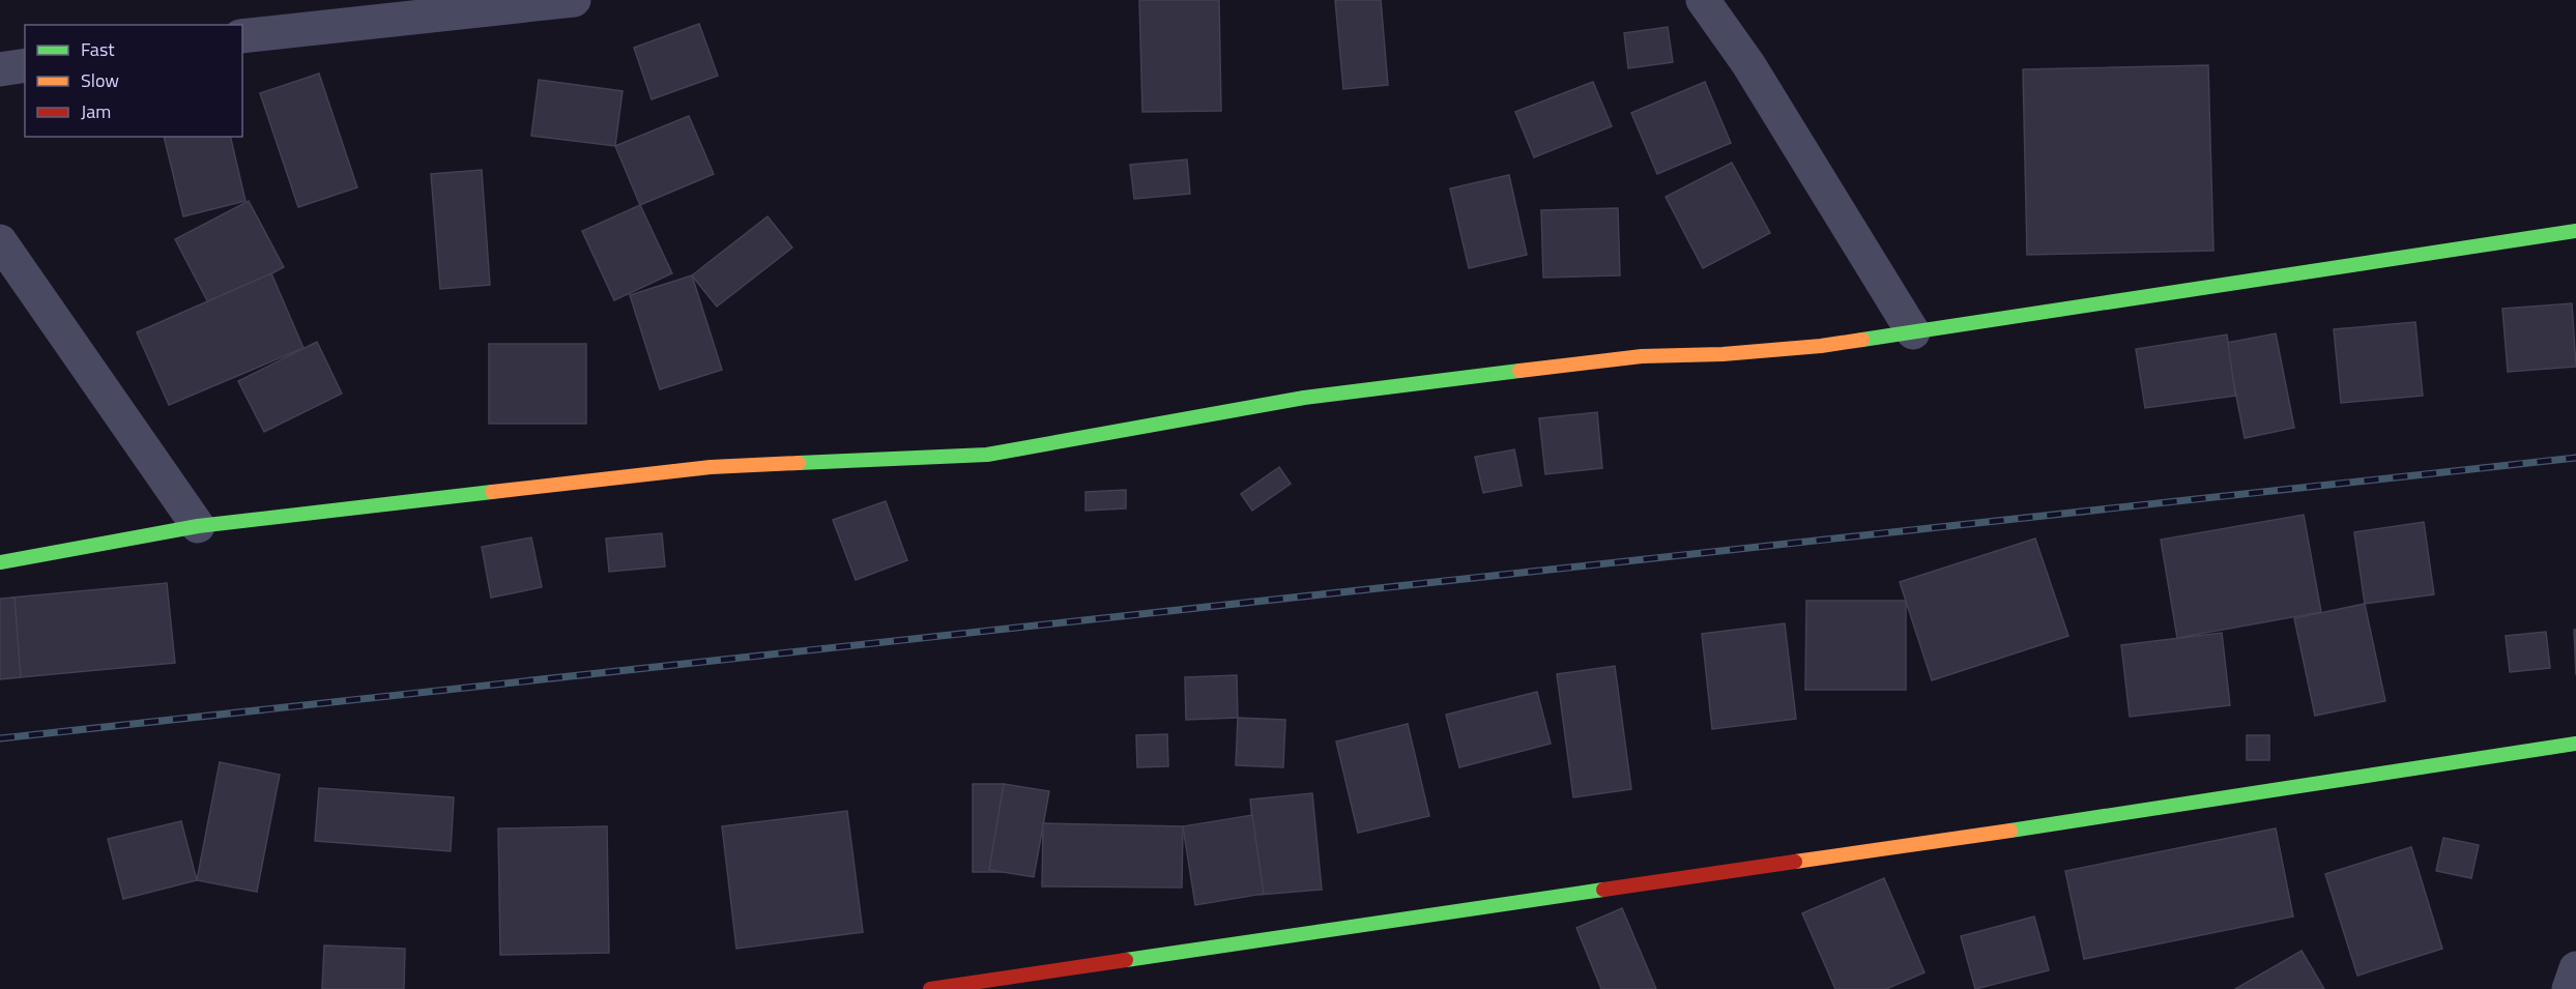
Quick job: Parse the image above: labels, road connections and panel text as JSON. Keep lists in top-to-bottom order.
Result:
{
  "legend": ["Fast", "Slow", "Jam"]
}
